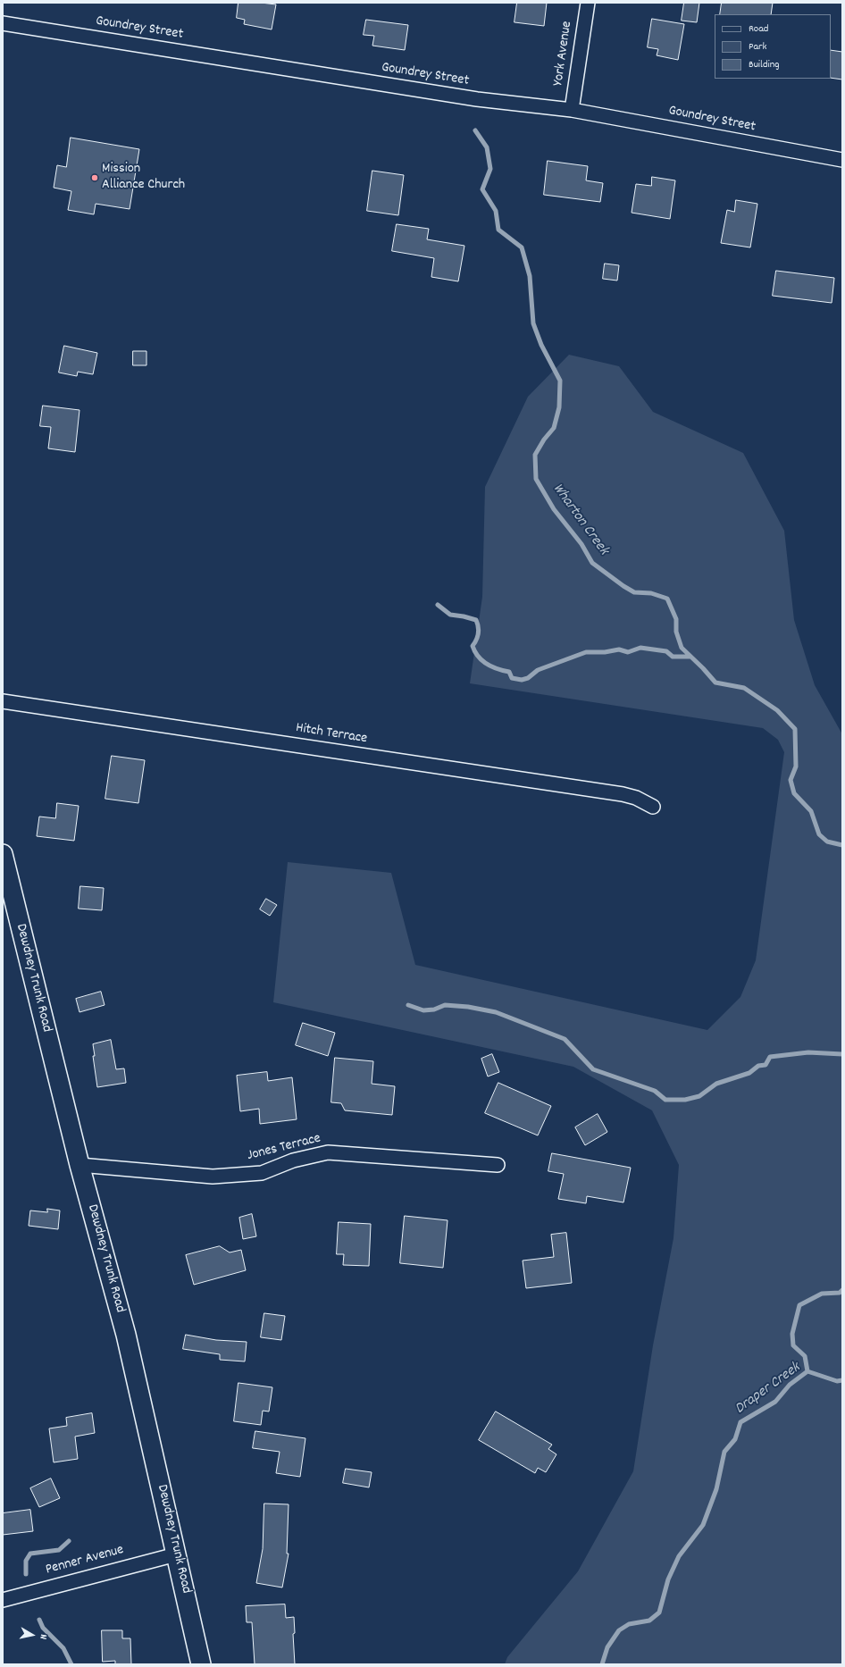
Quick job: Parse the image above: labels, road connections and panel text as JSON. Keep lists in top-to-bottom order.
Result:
{
  "streets": {
    "main road": ["Dewdney Trunk Road"],
    "street": [
      "Goundrey Street",
      "York Avenue",
      "Hitch Terrace",
      "Jones Terrace",
      "Penner Avenue"
    ]
  },
  "crossings": [
    ["Goundrey Street", "York Avenue"],
    ["Dewdney Trunk Road", "Jones Terrace"],
    ["Dewdney Trunk Road", "Penner Avenue"]
  ],
  "water": ["Wharton Creek", "Draper Creek"],
  "places": ["Mission Alliance Church"],
  "legend": ["Road", "Park", "Building"],
  "north": "right"
}
